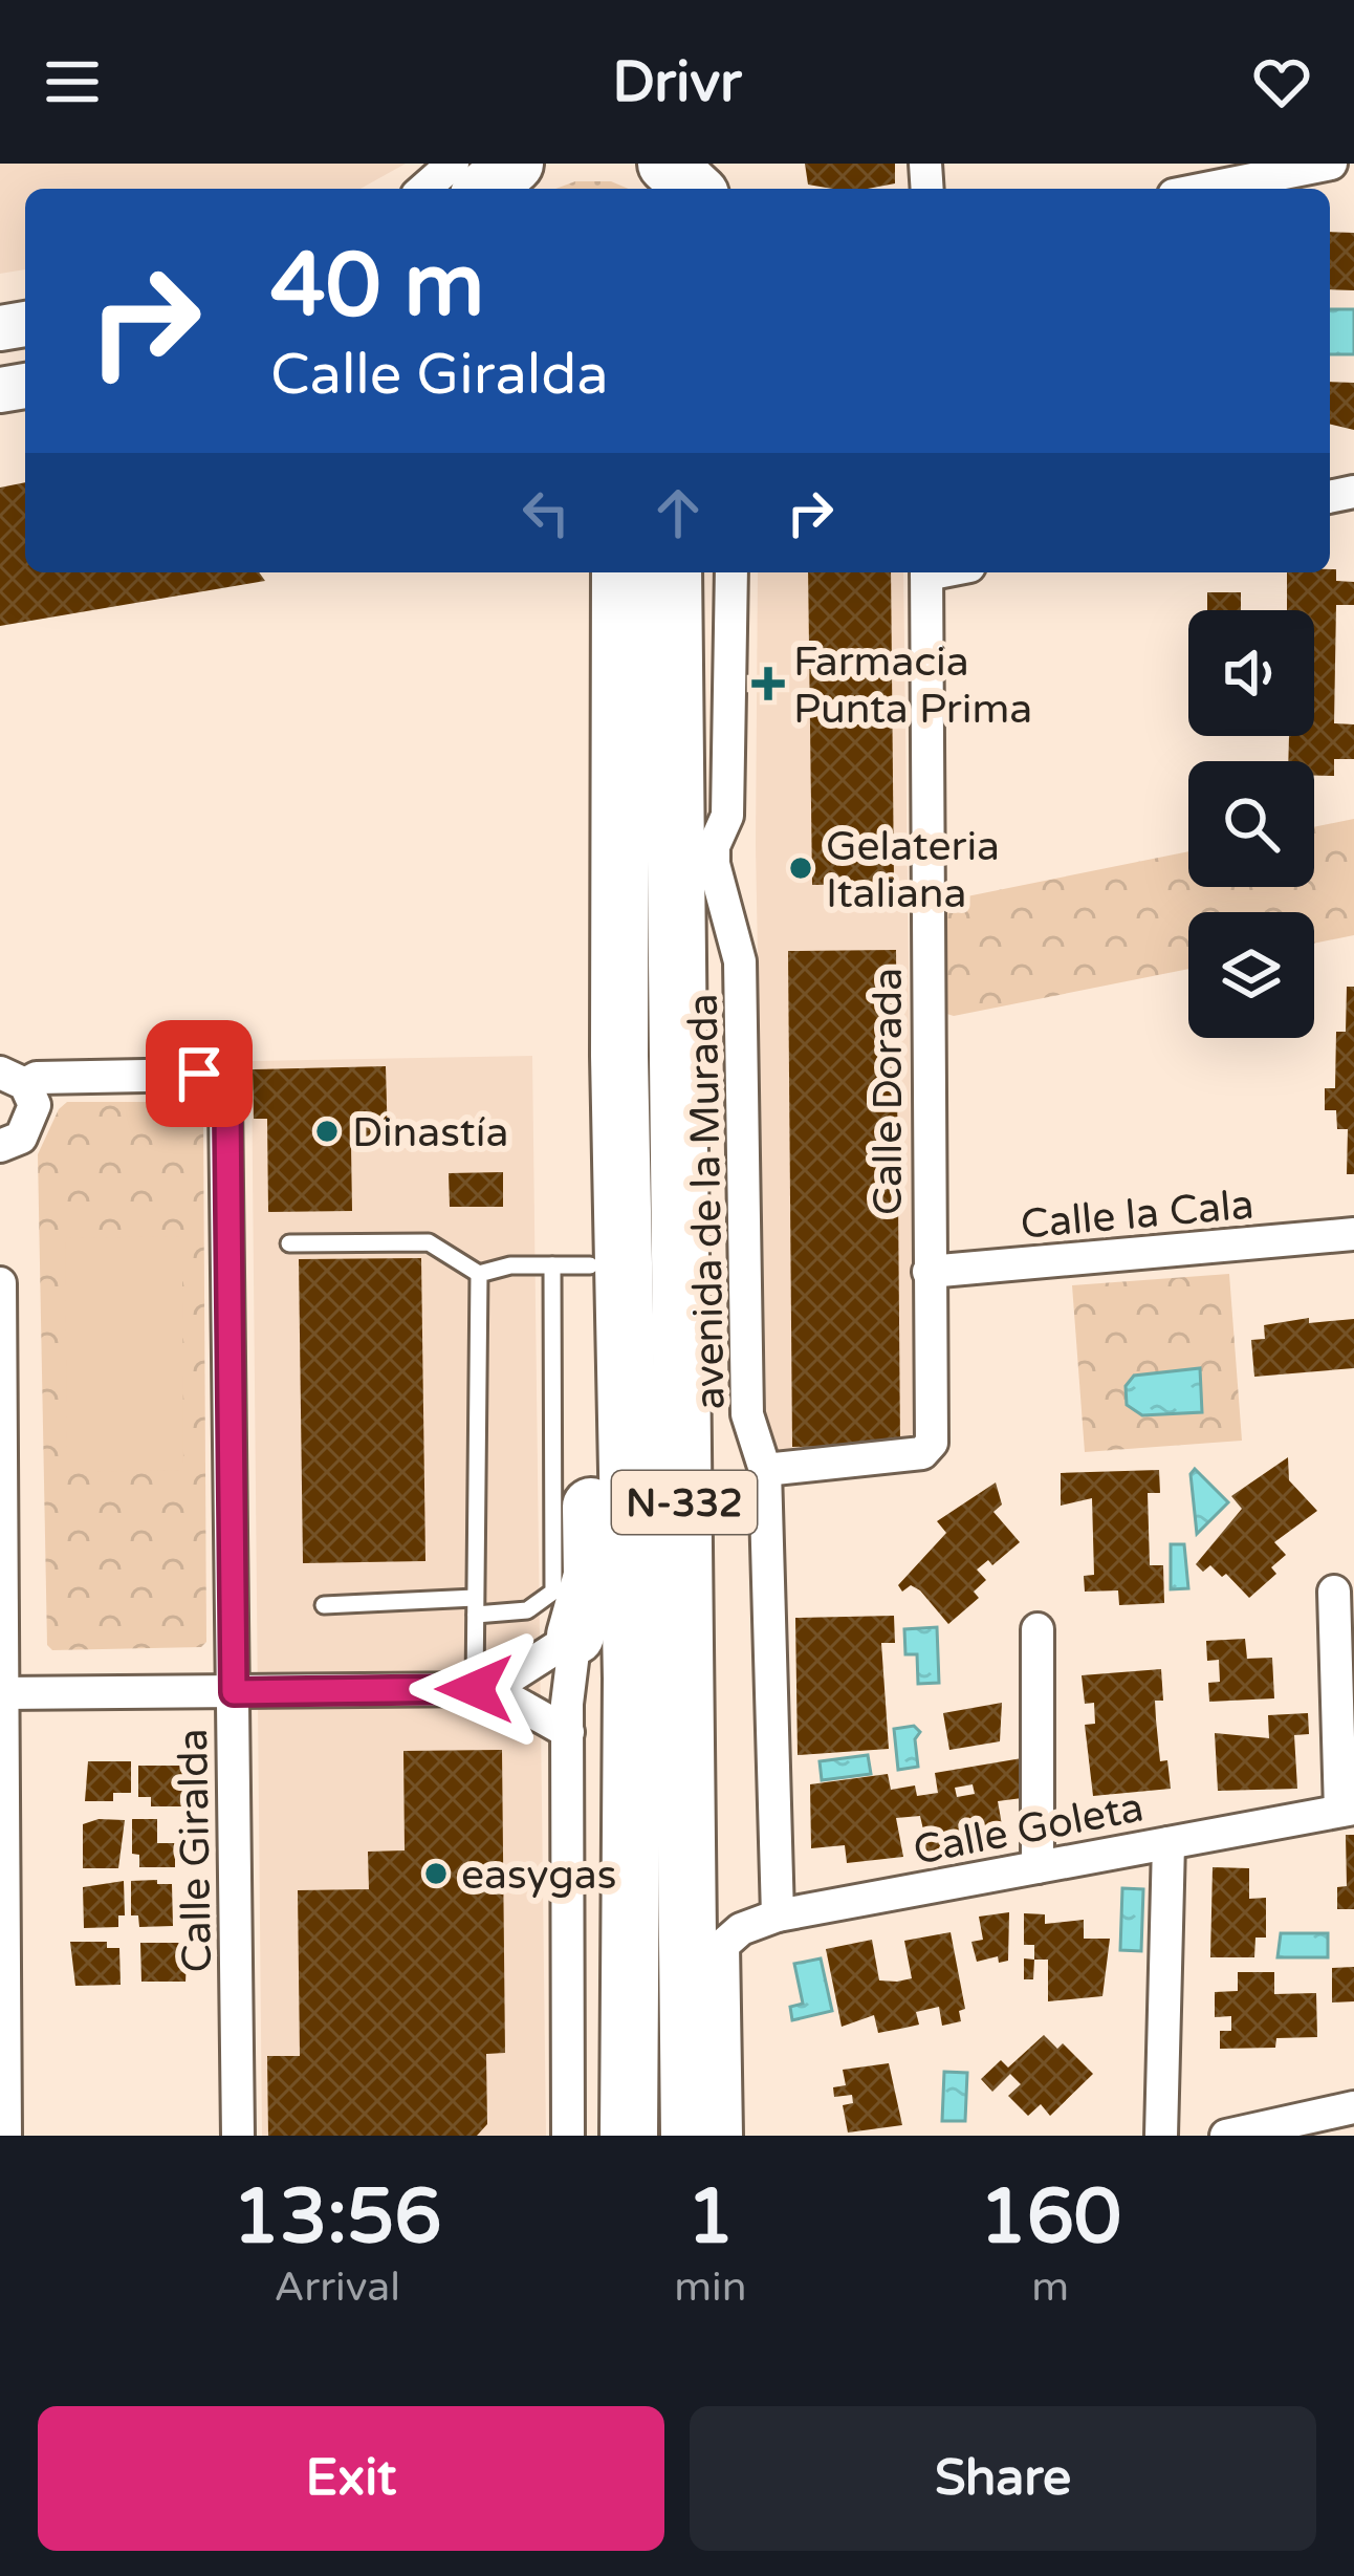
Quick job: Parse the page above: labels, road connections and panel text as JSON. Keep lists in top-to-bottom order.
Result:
{
  "streets": {
    "highway": ["N-332"],
    "street": [
      "Calle Dorada",
      "avenida de la Murada",
      "Calle la Cala",
      "Calle Goleta",
      "Calle Giralda"
    ]
  },
  "crossings": [
    ["Calle Dorada", "avenida de la Murada"],
    ["Calle Dorada", "Calle la Cala"],
    ["avenida de la Murada", "Calle Goleta"]
  ],
  "places": {
    "health": ["Farmacia Punta Prima"],
    "other": ["Gelateria Italiana", "Dinastía", "easygas"]
  },
  "page": {
    "header": "Drivr",
    "turn": ["40 m", "Calle Giralda"],
    "eta": [
      "13:56",
      "Arrival",
      "1",
      "min",
      "160",
      "m"
    ],
    "buttons": ["Exit", "Share"]
  }
}
